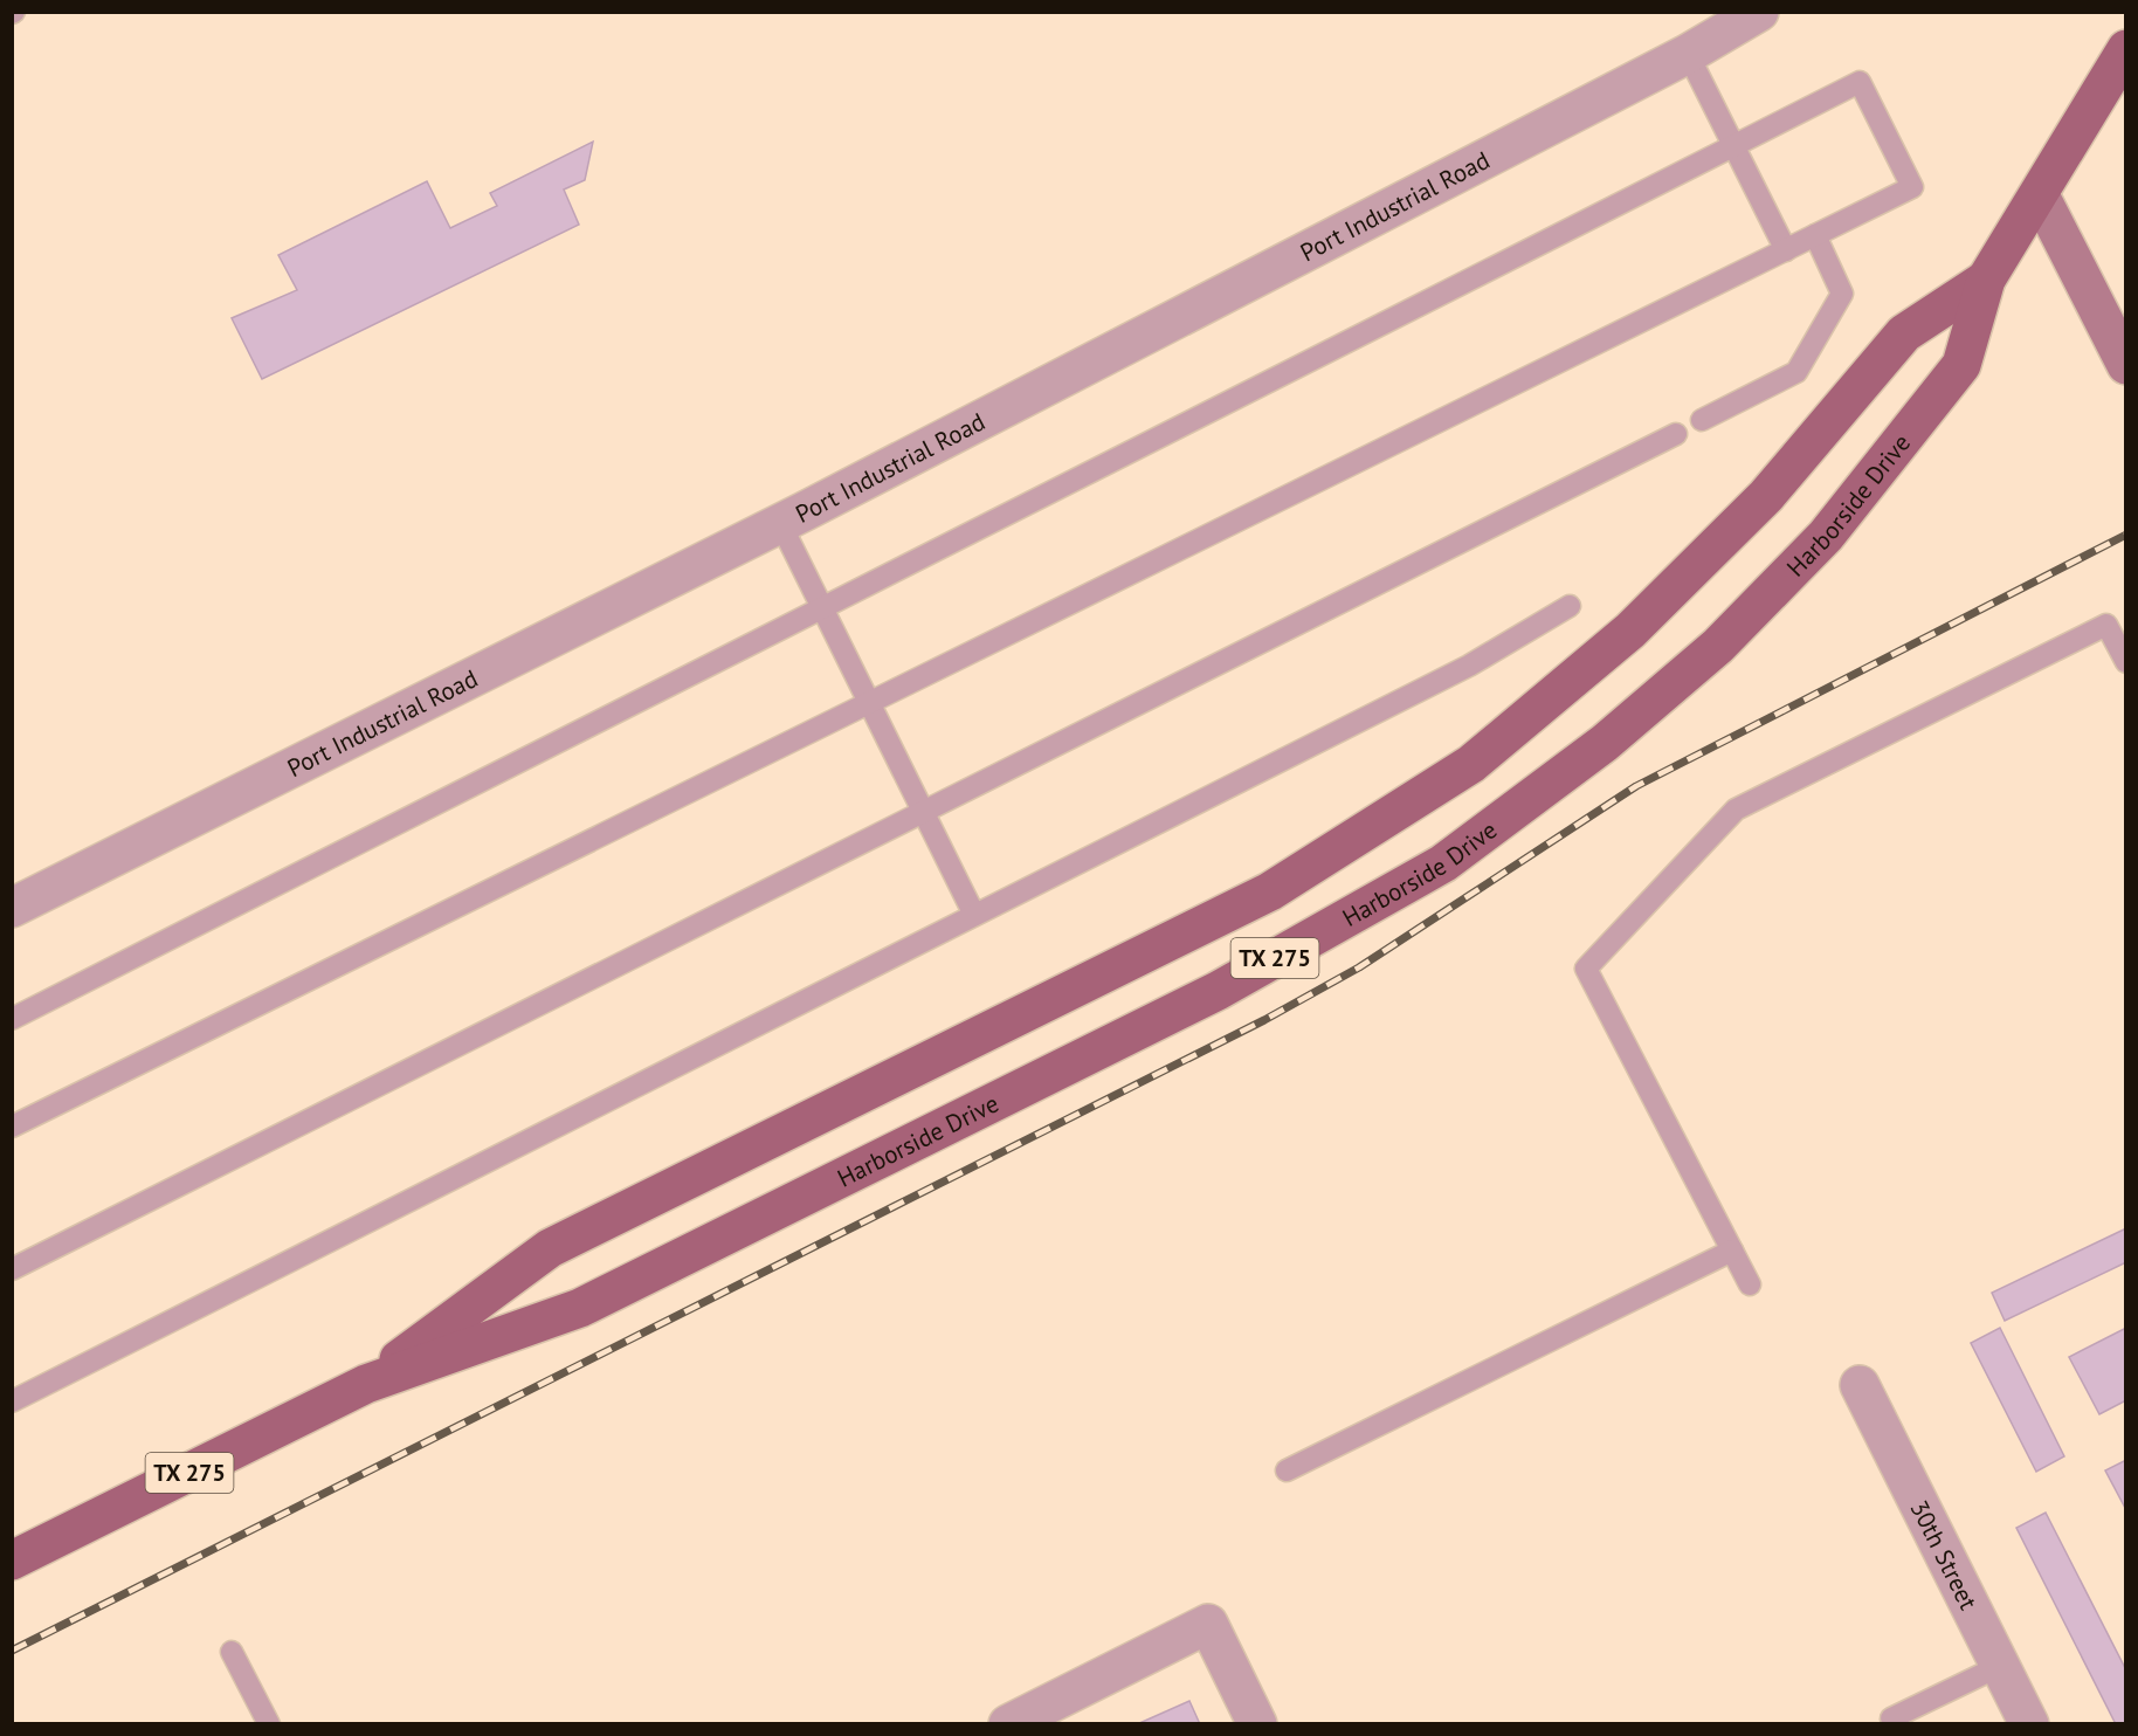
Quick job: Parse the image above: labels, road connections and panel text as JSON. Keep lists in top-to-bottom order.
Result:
{
  "streets": {
    "main road": ["Harborside Drive", "TX 275"],
    "street": ["Port Industrial Road", "30th Street"]
  }
}
